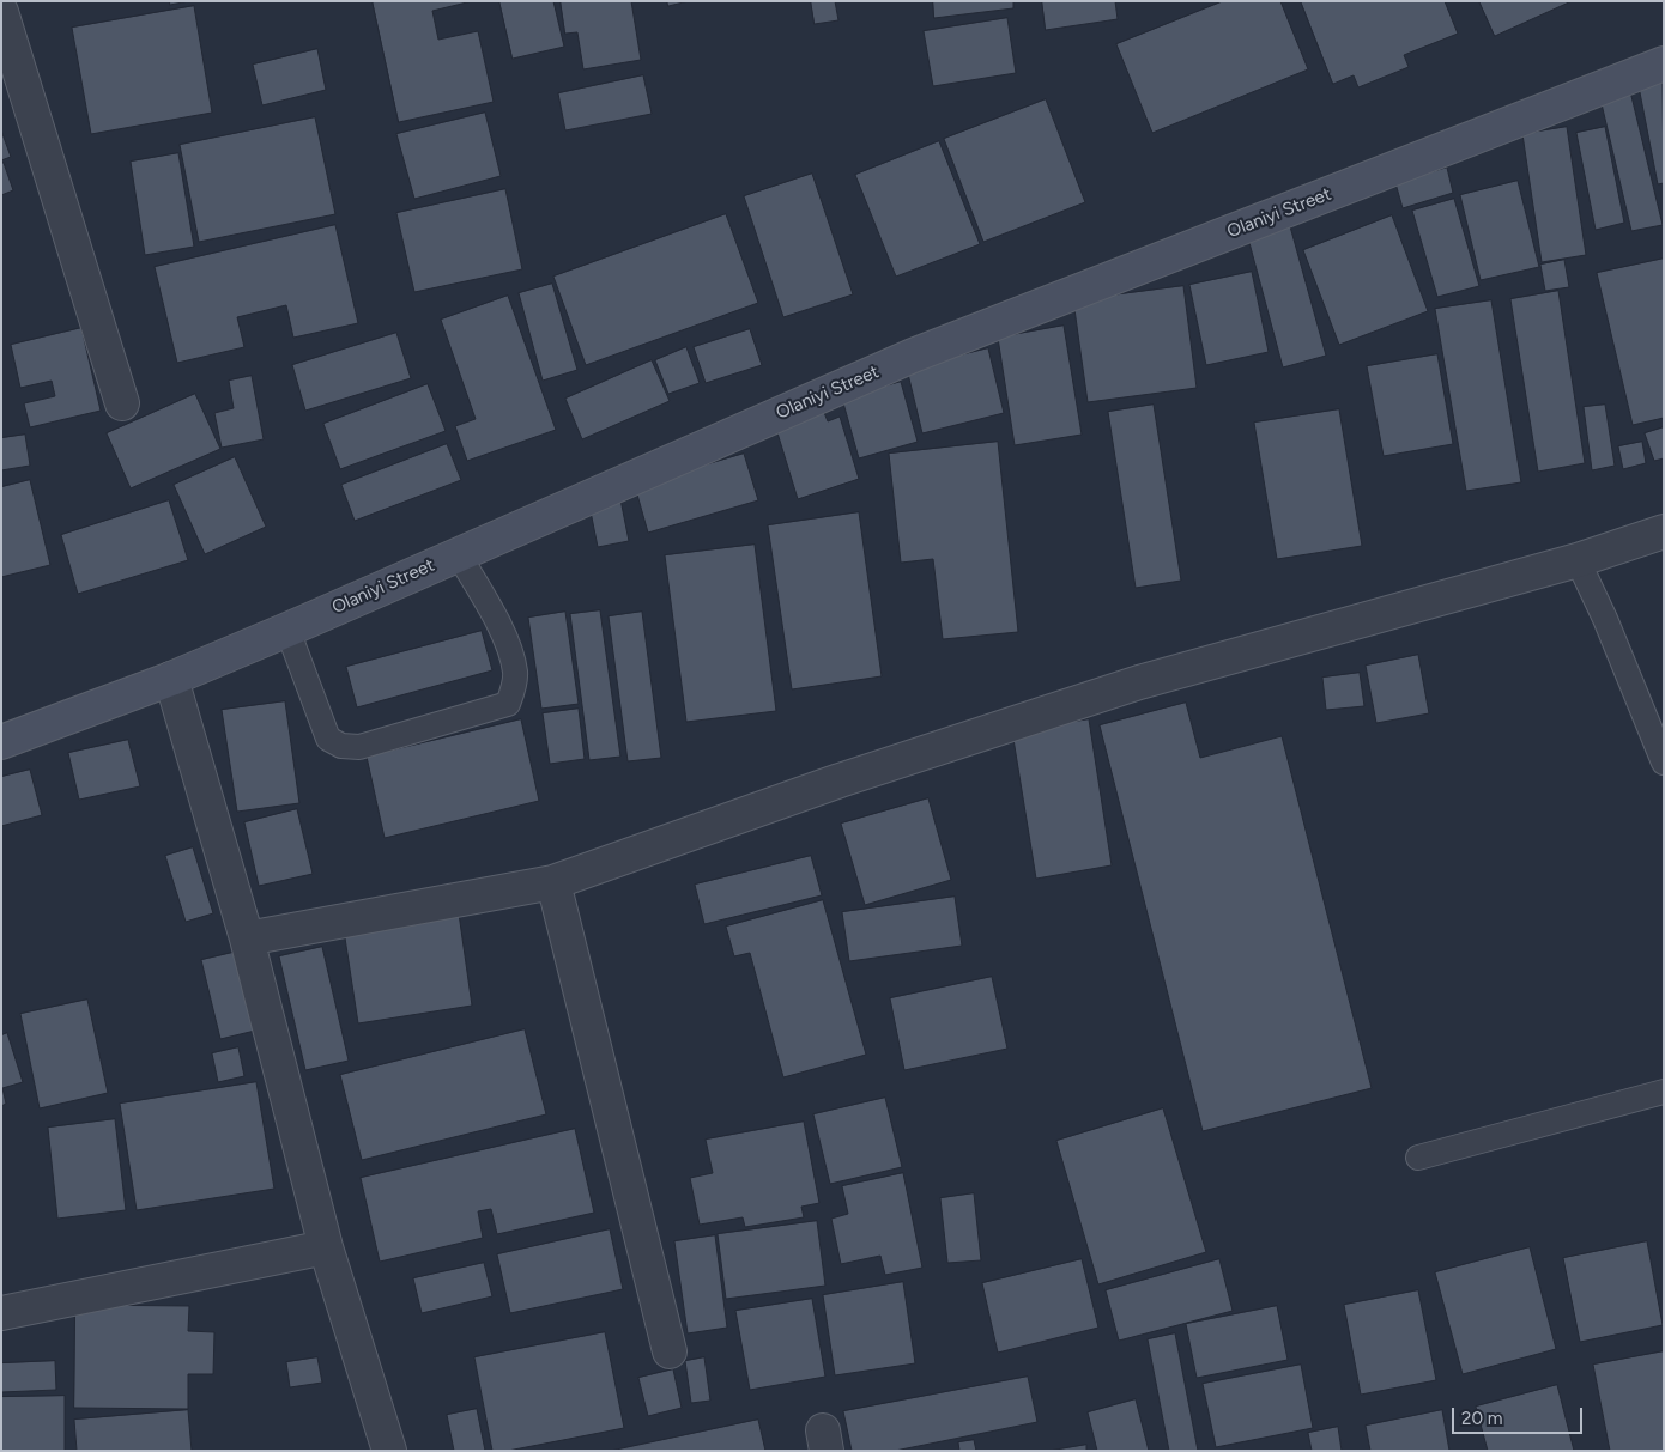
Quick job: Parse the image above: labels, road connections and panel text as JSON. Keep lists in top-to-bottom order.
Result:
{
  "streets": {
    "street": ["Olaniyi Street"]
  },
  "scale_bar": "20 m"
}
